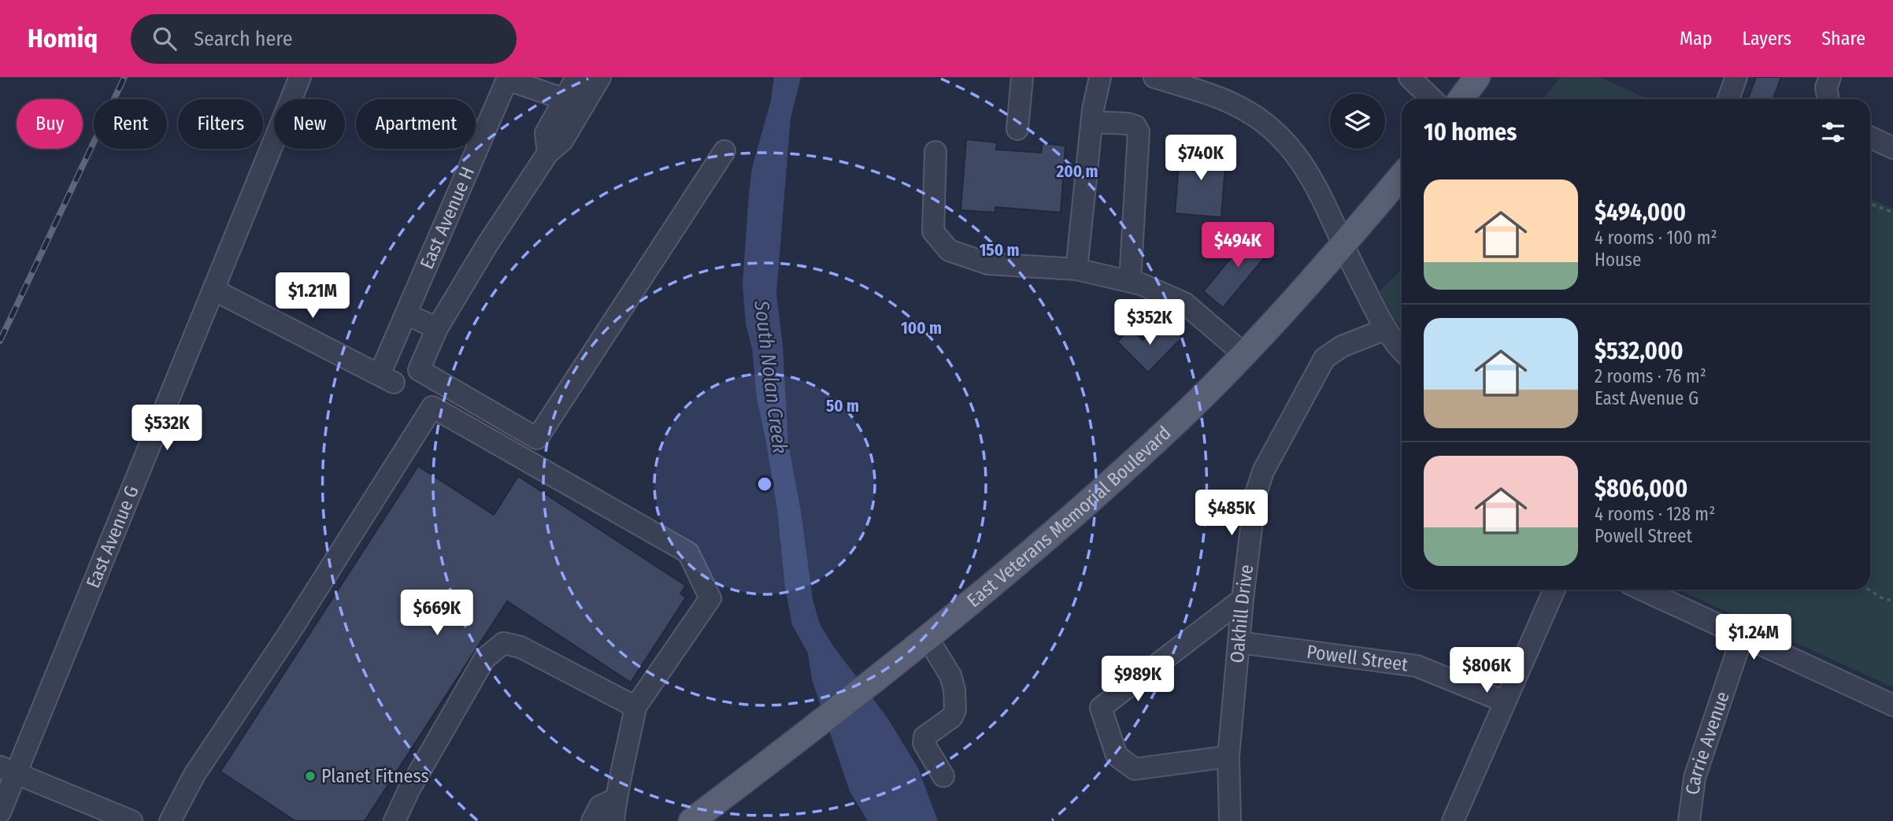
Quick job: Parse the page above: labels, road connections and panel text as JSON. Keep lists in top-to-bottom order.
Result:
{
  "streets": {
    "main road": ["East Veterans Memorial Boulevard"],
    "street": [
      "East Avenue H",
      "East Avenue G",
      "Oakhill Drive",
      "Powell Street",
      "Carrie Avenue"
    ]
  },
  "crossings": [
    ["East Avenue H", "East Avenue G"],
    ["Oakhill Drive", "Powell Street"]
  ],
  "water": ["South Nolan Creek"],
  "places": ["Planet Fitness"],
  "page": {
    "header": "Homiq",
    "search": "Search here",
    "nav": ["Map", "Layers", "Share"],
    "chip": [
      "Buy",
      "Rent",
      "Filters",
      "New",
      "Apartment"
    ],
    "heading": "10 homes",
    "price": [
      "$740K",
      "$494K",
      "$1.21M",
      "$352K",
      "$532K",
      "$485K",
      "$669K",
      "$1.24M",
      "$806K",
      "$989K"
    ],
    "list": [
      {
        "name": "$494,000",
        "note": "4 rooms · 100 m² · House"
      },
      {
        "name": "$532,000",
        "note": "2 rooms · 76 m² · East Avenue G"
      },
      {
        "name": "$806,000",
        "note": "4 rooms · 128 m² · Powell Street"
      }
    ]
  },
  "rings": [
    "200 m",
    "150 m",
    "100 m",
    "50 m"
  ]
}
